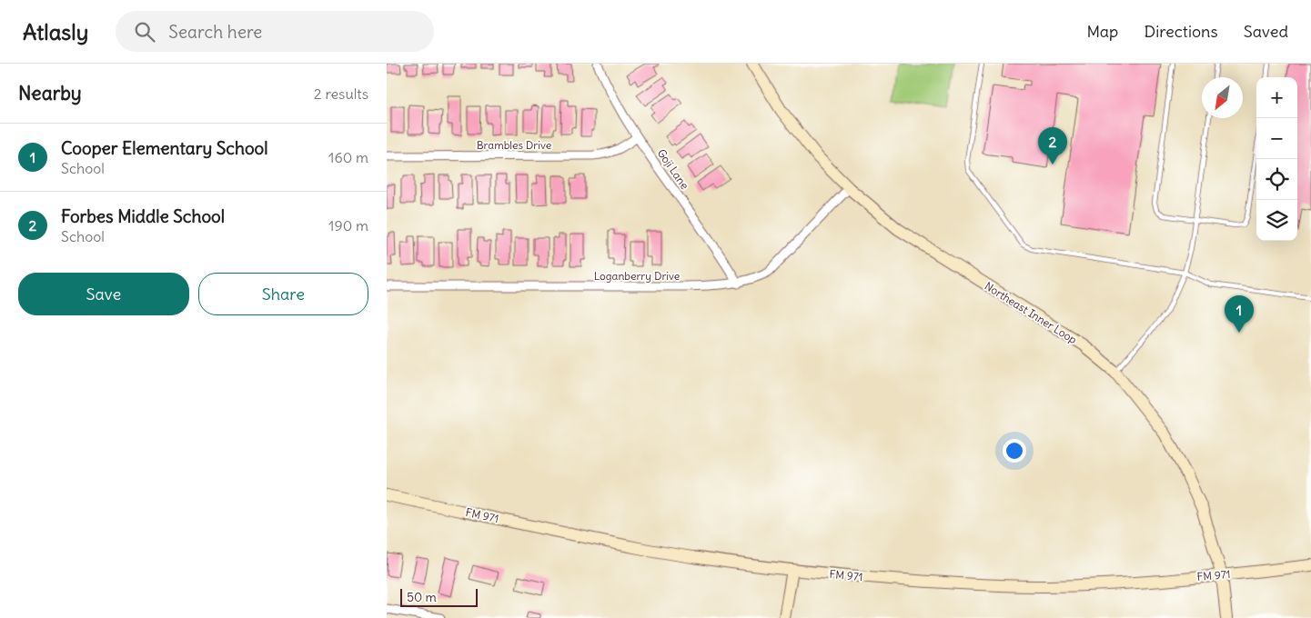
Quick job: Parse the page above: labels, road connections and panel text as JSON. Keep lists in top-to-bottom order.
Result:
{
  "streets": {
    "main road": ["Northeast Inner Loop", "FM 971"],
    "street": ["Brambles Drive", "Goji Lane", "Loganberry Drive"]
  },
  "crossings": [
    ["Brambles Drive", "Goji Lane"],
    ["Goji Lane", "Loganberry Drive"],
    ["Loganberry Drive", "Northeast Inner Loop"],
    ["Northeast Inner Loop", "FM 971"]
  ],
  "scale_bar": "50 m",
  "north": "bottom left",
  "page": {
    "header": "Atlasly",
    "search": "Search here",
    "nav": ["Map", "Directions", "Saved"],
    "heading": ["Nearby", "2 results"],
    "map_buttons": ["+", "−"],
    "list": [
      {
        "mark": "1",
        "name": "Cooper Elementary School",
        "note": "School",
        "value": "160 m"
      },
      {
        "mark": "2",
        "name": "Forbes Middle School",
        "note": "School",
        "value": "190 m"
      }
    ],
    "pins": ["2", "1"],
    "buttons": ["Save", "Share"],
    "scale": "50 m"
  }
}
